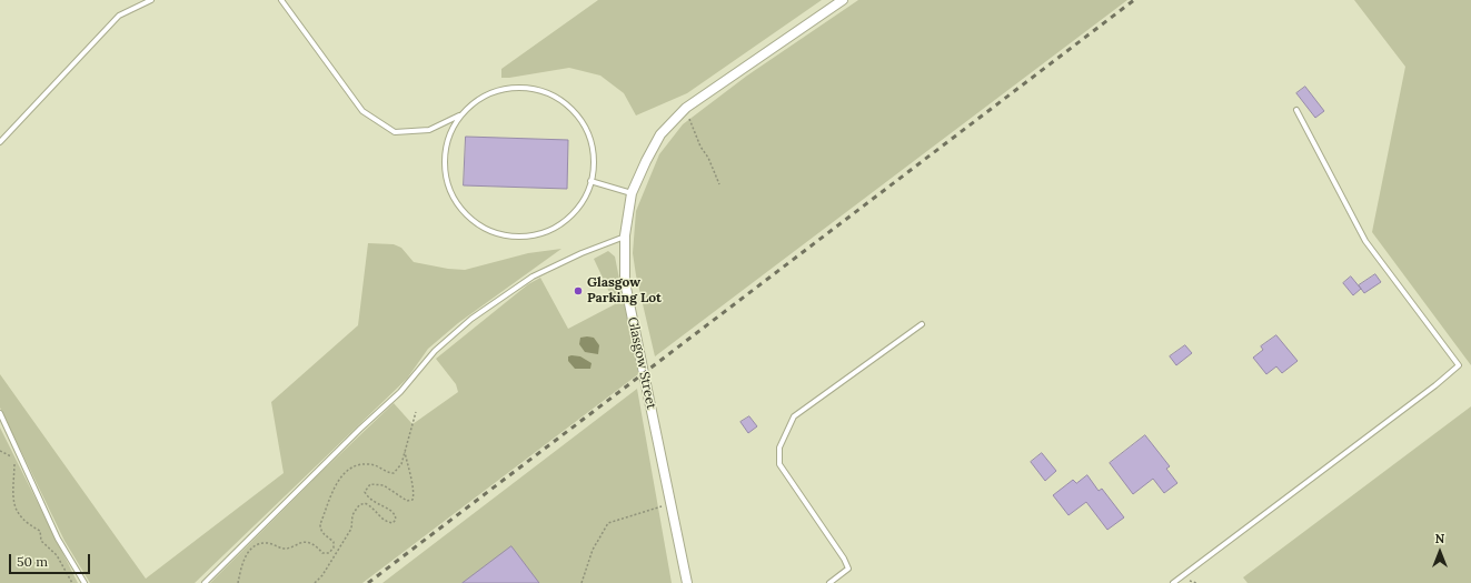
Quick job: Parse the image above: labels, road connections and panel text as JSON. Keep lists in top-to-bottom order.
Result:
{
  "streets": {
    "street": ["Glasgow Street"]
  },
  "places": ["Glasgow Parking Lot"],
  "scale_bar": "50 m",
  "north": "top"
}
